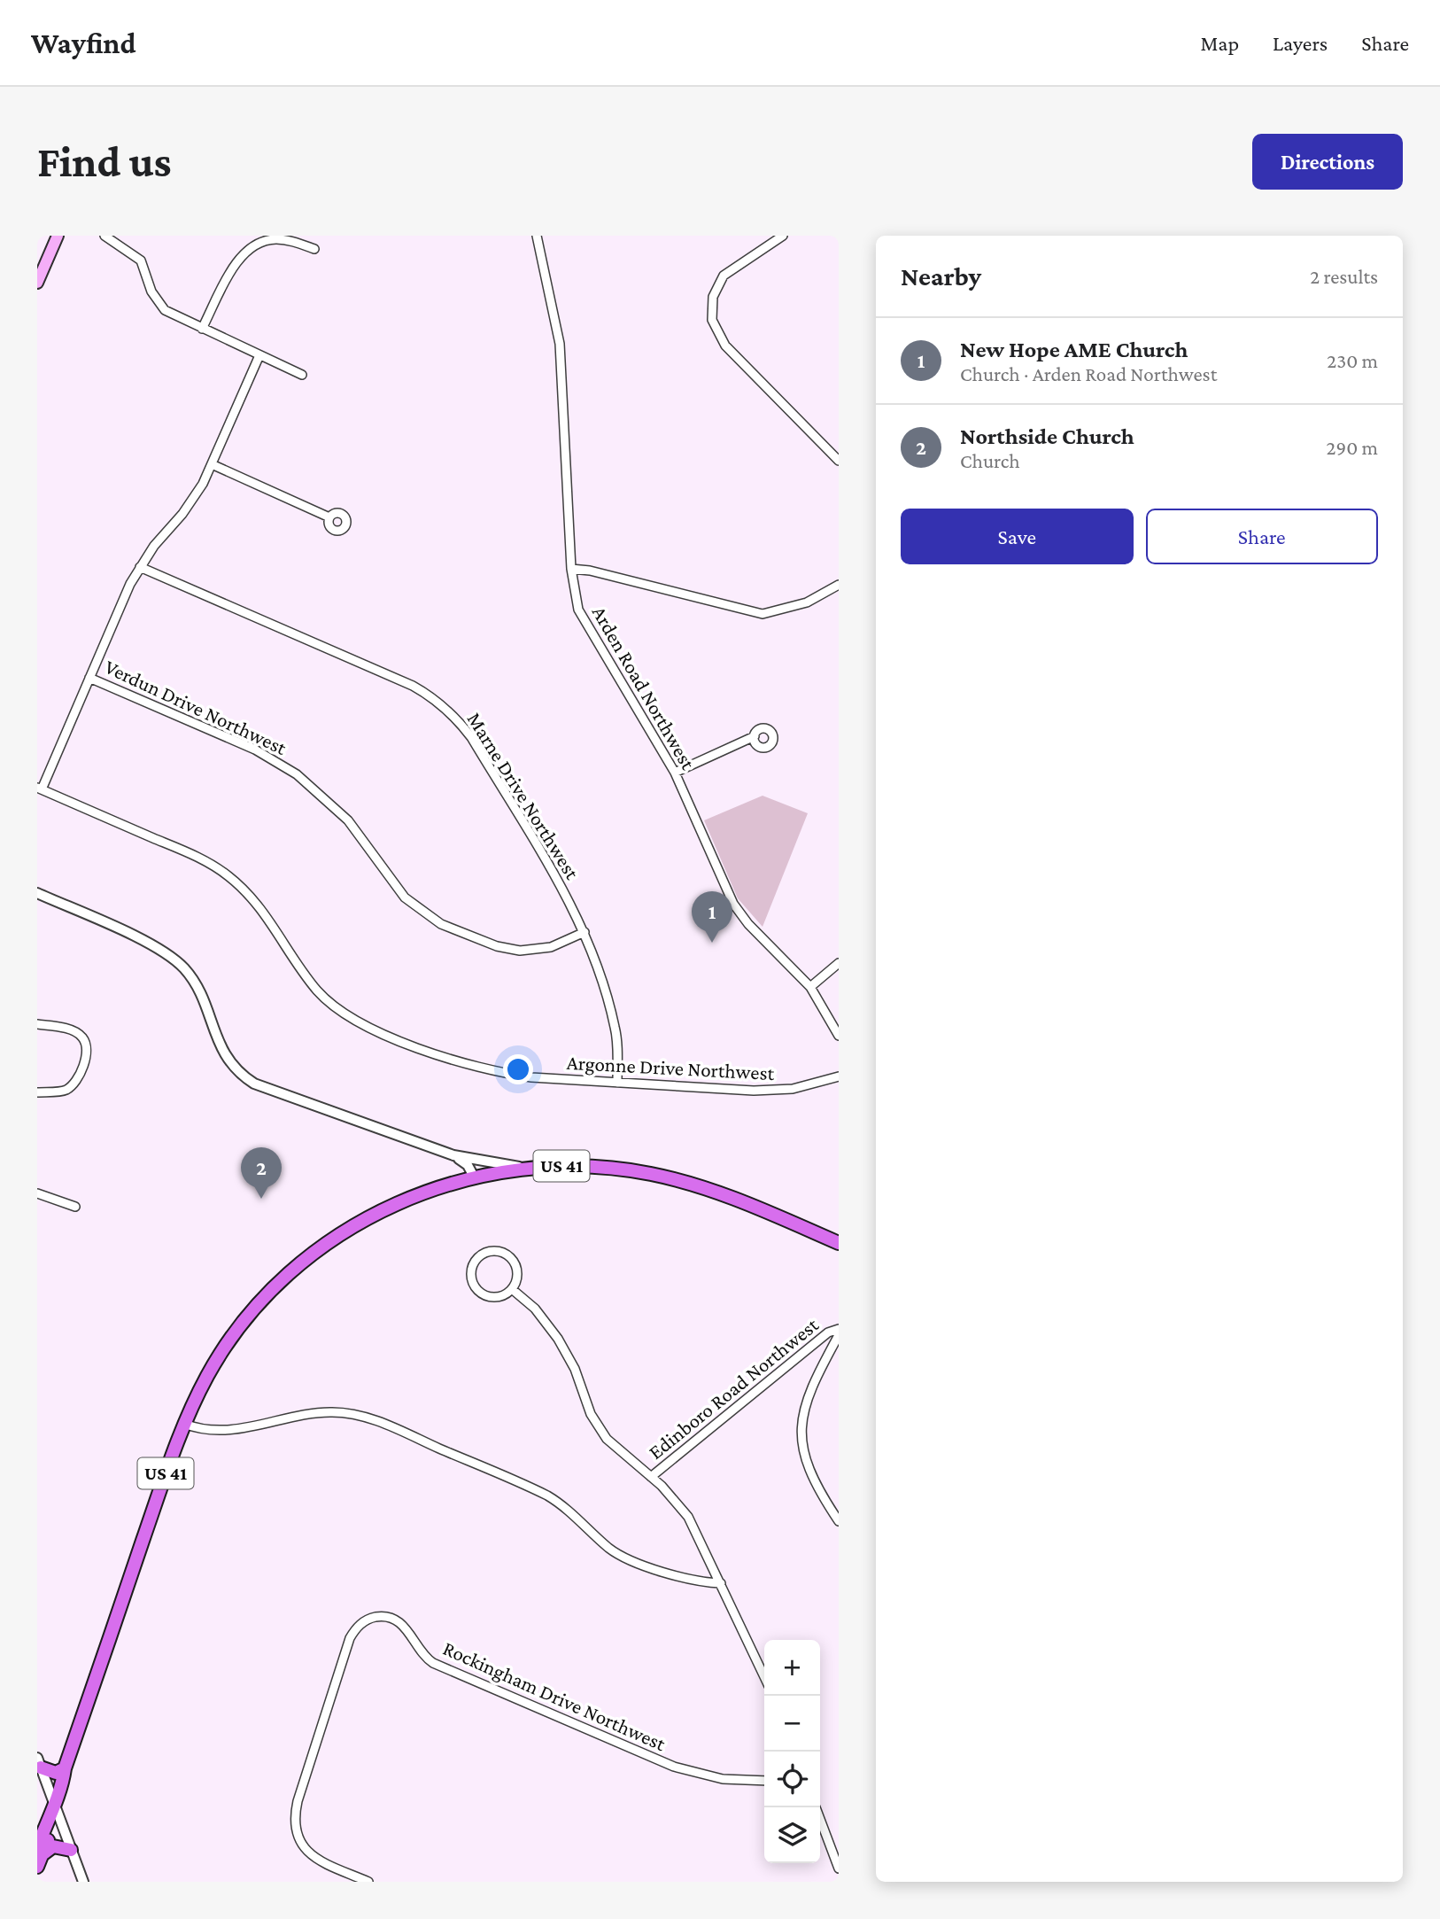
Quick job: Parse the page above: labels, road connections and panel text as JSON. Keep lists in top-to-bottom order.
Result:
{
  "streets": {
    "main road": ["US 41"],
    "street": [
      "Arden Road Northwest",
      "Verdun Drive Northwest",
      "Marne Drive Northwest",
      "Argonne Drive Northwest",
      "Edinboro Road Northwest",
      "Rockingham Drive Northwest"
    ]
  },
  "crossings": [
    ["Verdun Drive Northwest", "Marne Drive Northwest"],
    ["Marne Drive Northwest", "Argonne Drive Northwest"]
  ],
  "page": {
    "header": "Wayfind",
    "nav": ["Map", "Layers", "Share"],
    "buttons": [
      "Directions",
      ["Save", "Share"]
    ],
    "title": "Find us",
    "heading": ["Nearby", "2 results"],
    "list": [
      {
        "mark": "1",
        "name": "New Hope AME Church",
        "note": "Church · Arden Road Northwest",
        "value": "230 m"
      },
      {
        "mark": "2",
        "name": "Northside Church",
        "note": "Church",
        "value": "290 m"
      }
    ],
    "pins": ["1", "2"],
    "map_buttons": ["+", "−"]
  }
}
